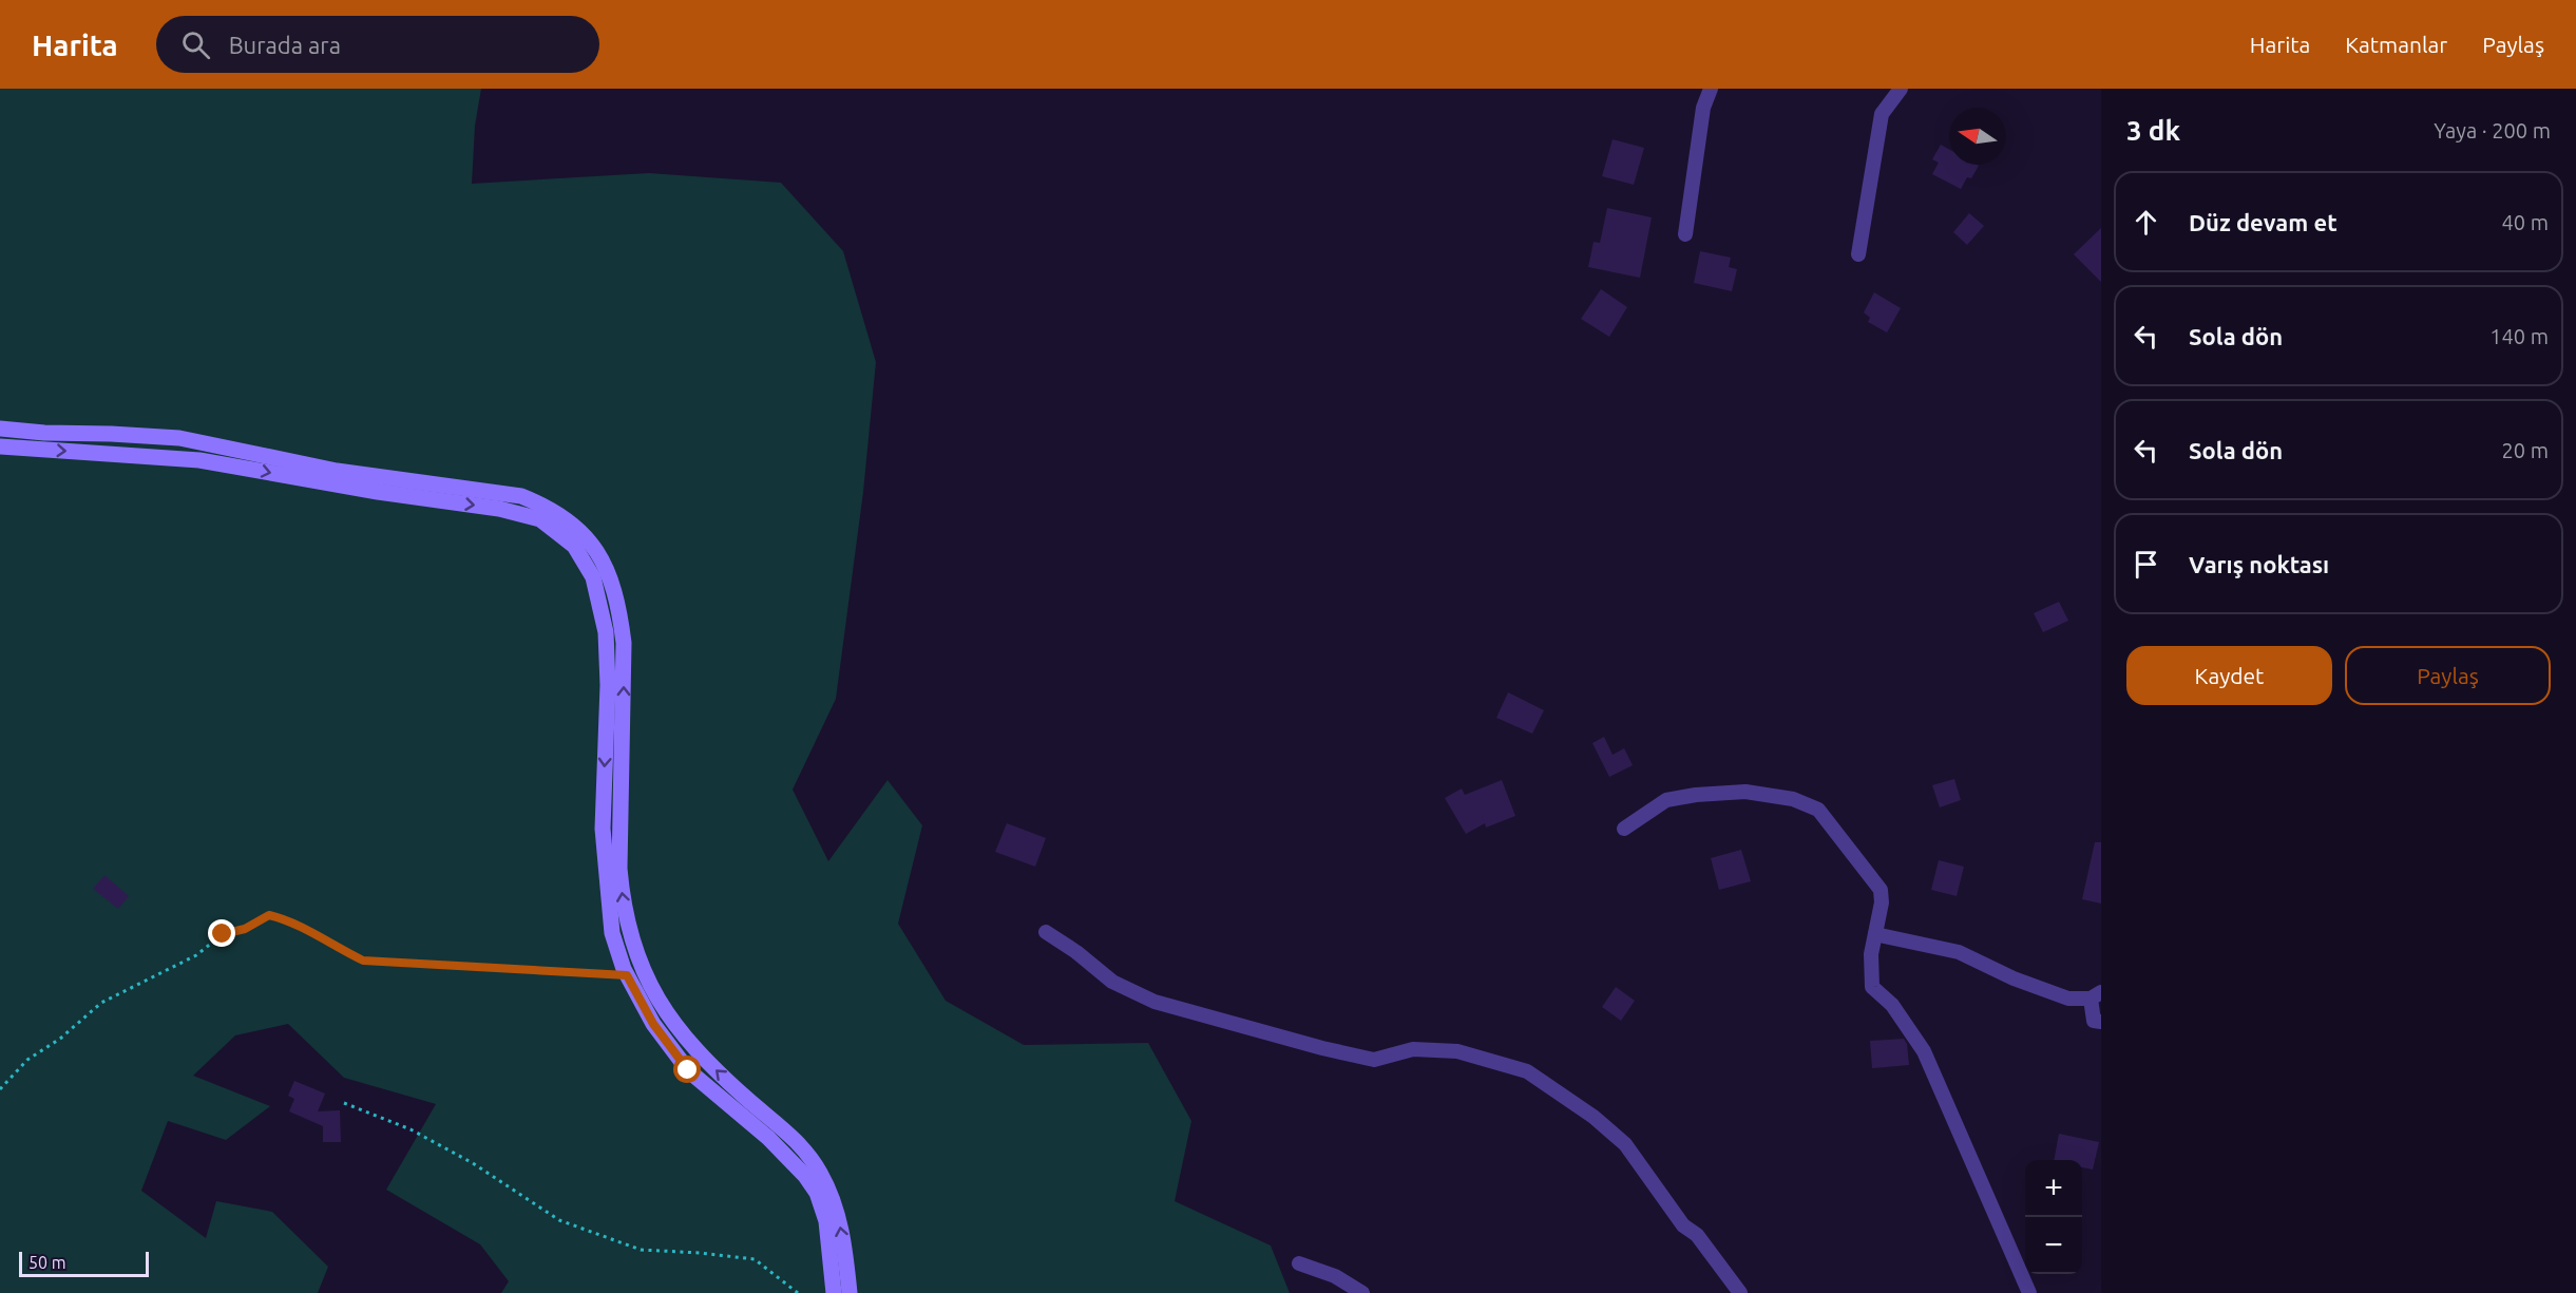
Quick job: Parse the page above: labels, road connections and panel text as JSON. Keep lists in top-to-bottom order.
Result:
{
  "scale_bar": "50 m",
  "north": "left",
  "page": {
    "header": "Harita",
    "search": "Burada ara",
    "nav": ["Harita", "Katmanlar", "Paylaş"],
    "heading": ["3 dk", "Yaya · 200 m"],
    "list": [
      ["Düz devam et", "40 m"],
      ["Sola dön", "140 m"],
      ["Sola dön", "20 m"],
      "Varış noktası"
    ],
    "buttons": ["Kaydet", "Paylaş"],
    "map_buttons": ["+", "−"],
    "scale": "50 m"
  }
}
